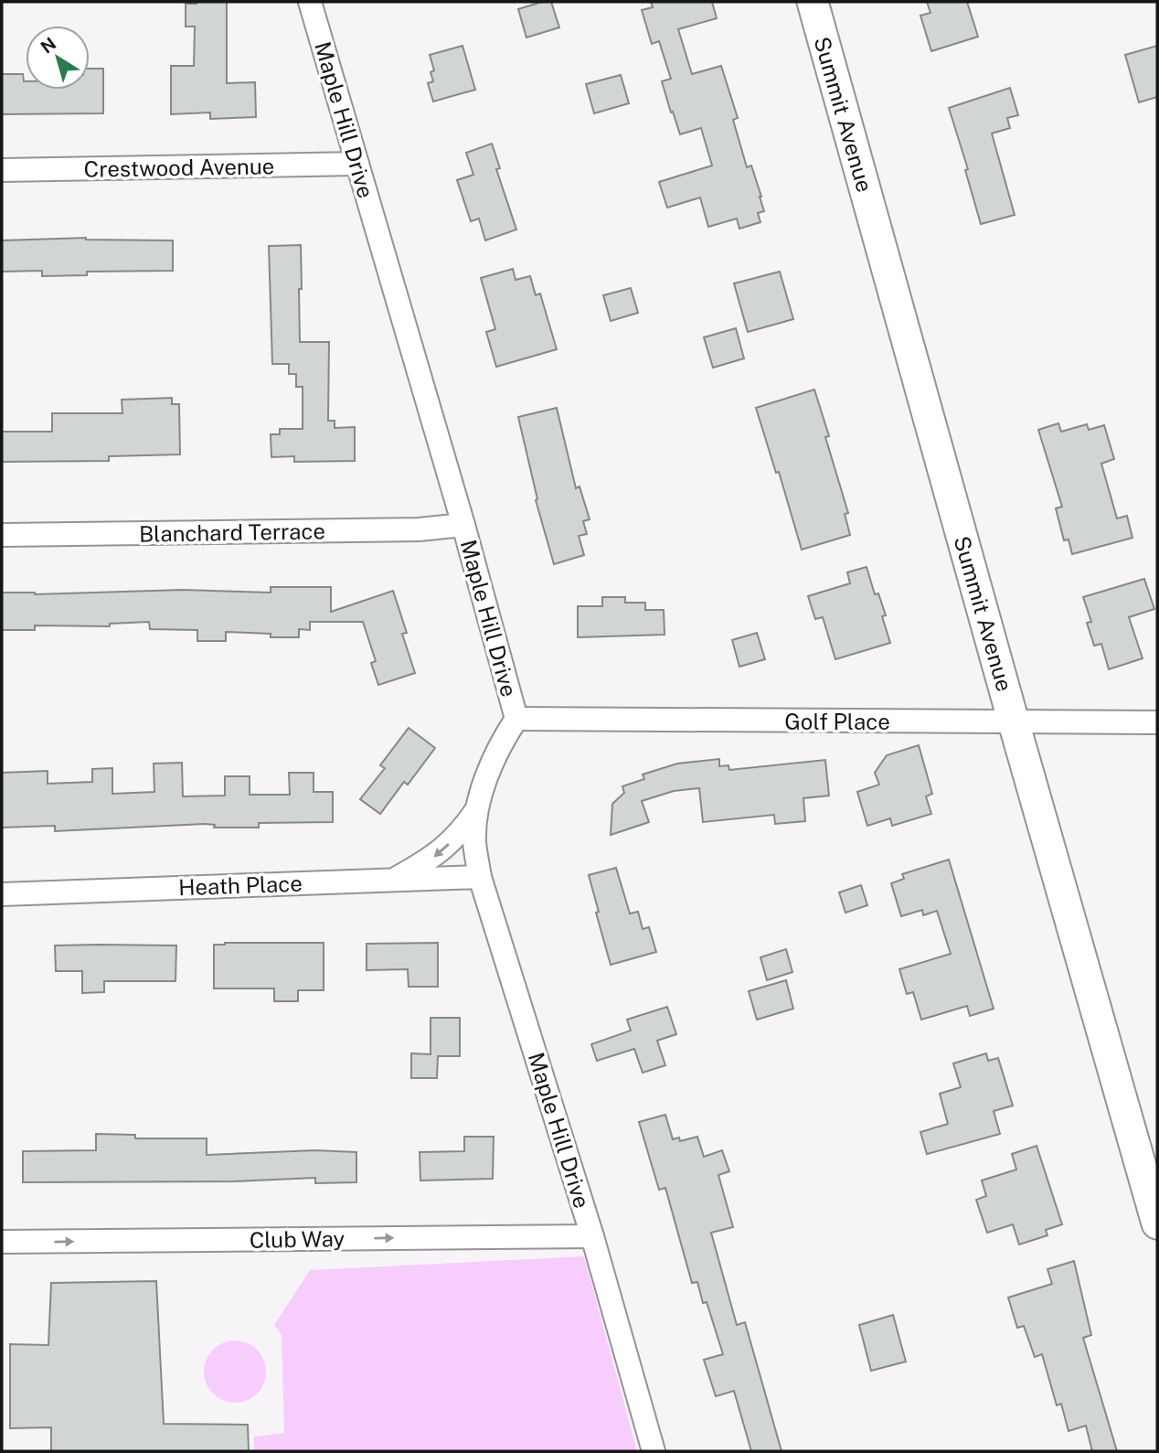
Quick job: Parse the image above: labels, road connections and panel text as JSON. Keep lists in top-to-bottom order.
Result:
{
  "streets": {
    "street": [
      "Summit Avenue",
      "Maple Hill Drive",
      "Crestwood Avenue",
      "Blanchard Terrace",
      "Golf Place",
      "Heath Place",
      "Club Way"
    ]
  },
  "crossings": [
    ["Summit Avenue", "Golf Place"],
    ["Maple Hill Drive", "Crestwood Avenue"],
    ["Maple Hill Drive", "Blanchard Terrace"],
    ["Maple Hill Drive", "Golf Place"],
    ["Maple Hill Drive", "Heath Place"],
    ["Maple Hill Drive", "Club Way"]
  ],
  "one_way": ["Club Way"],
  "north": "top left"
}
